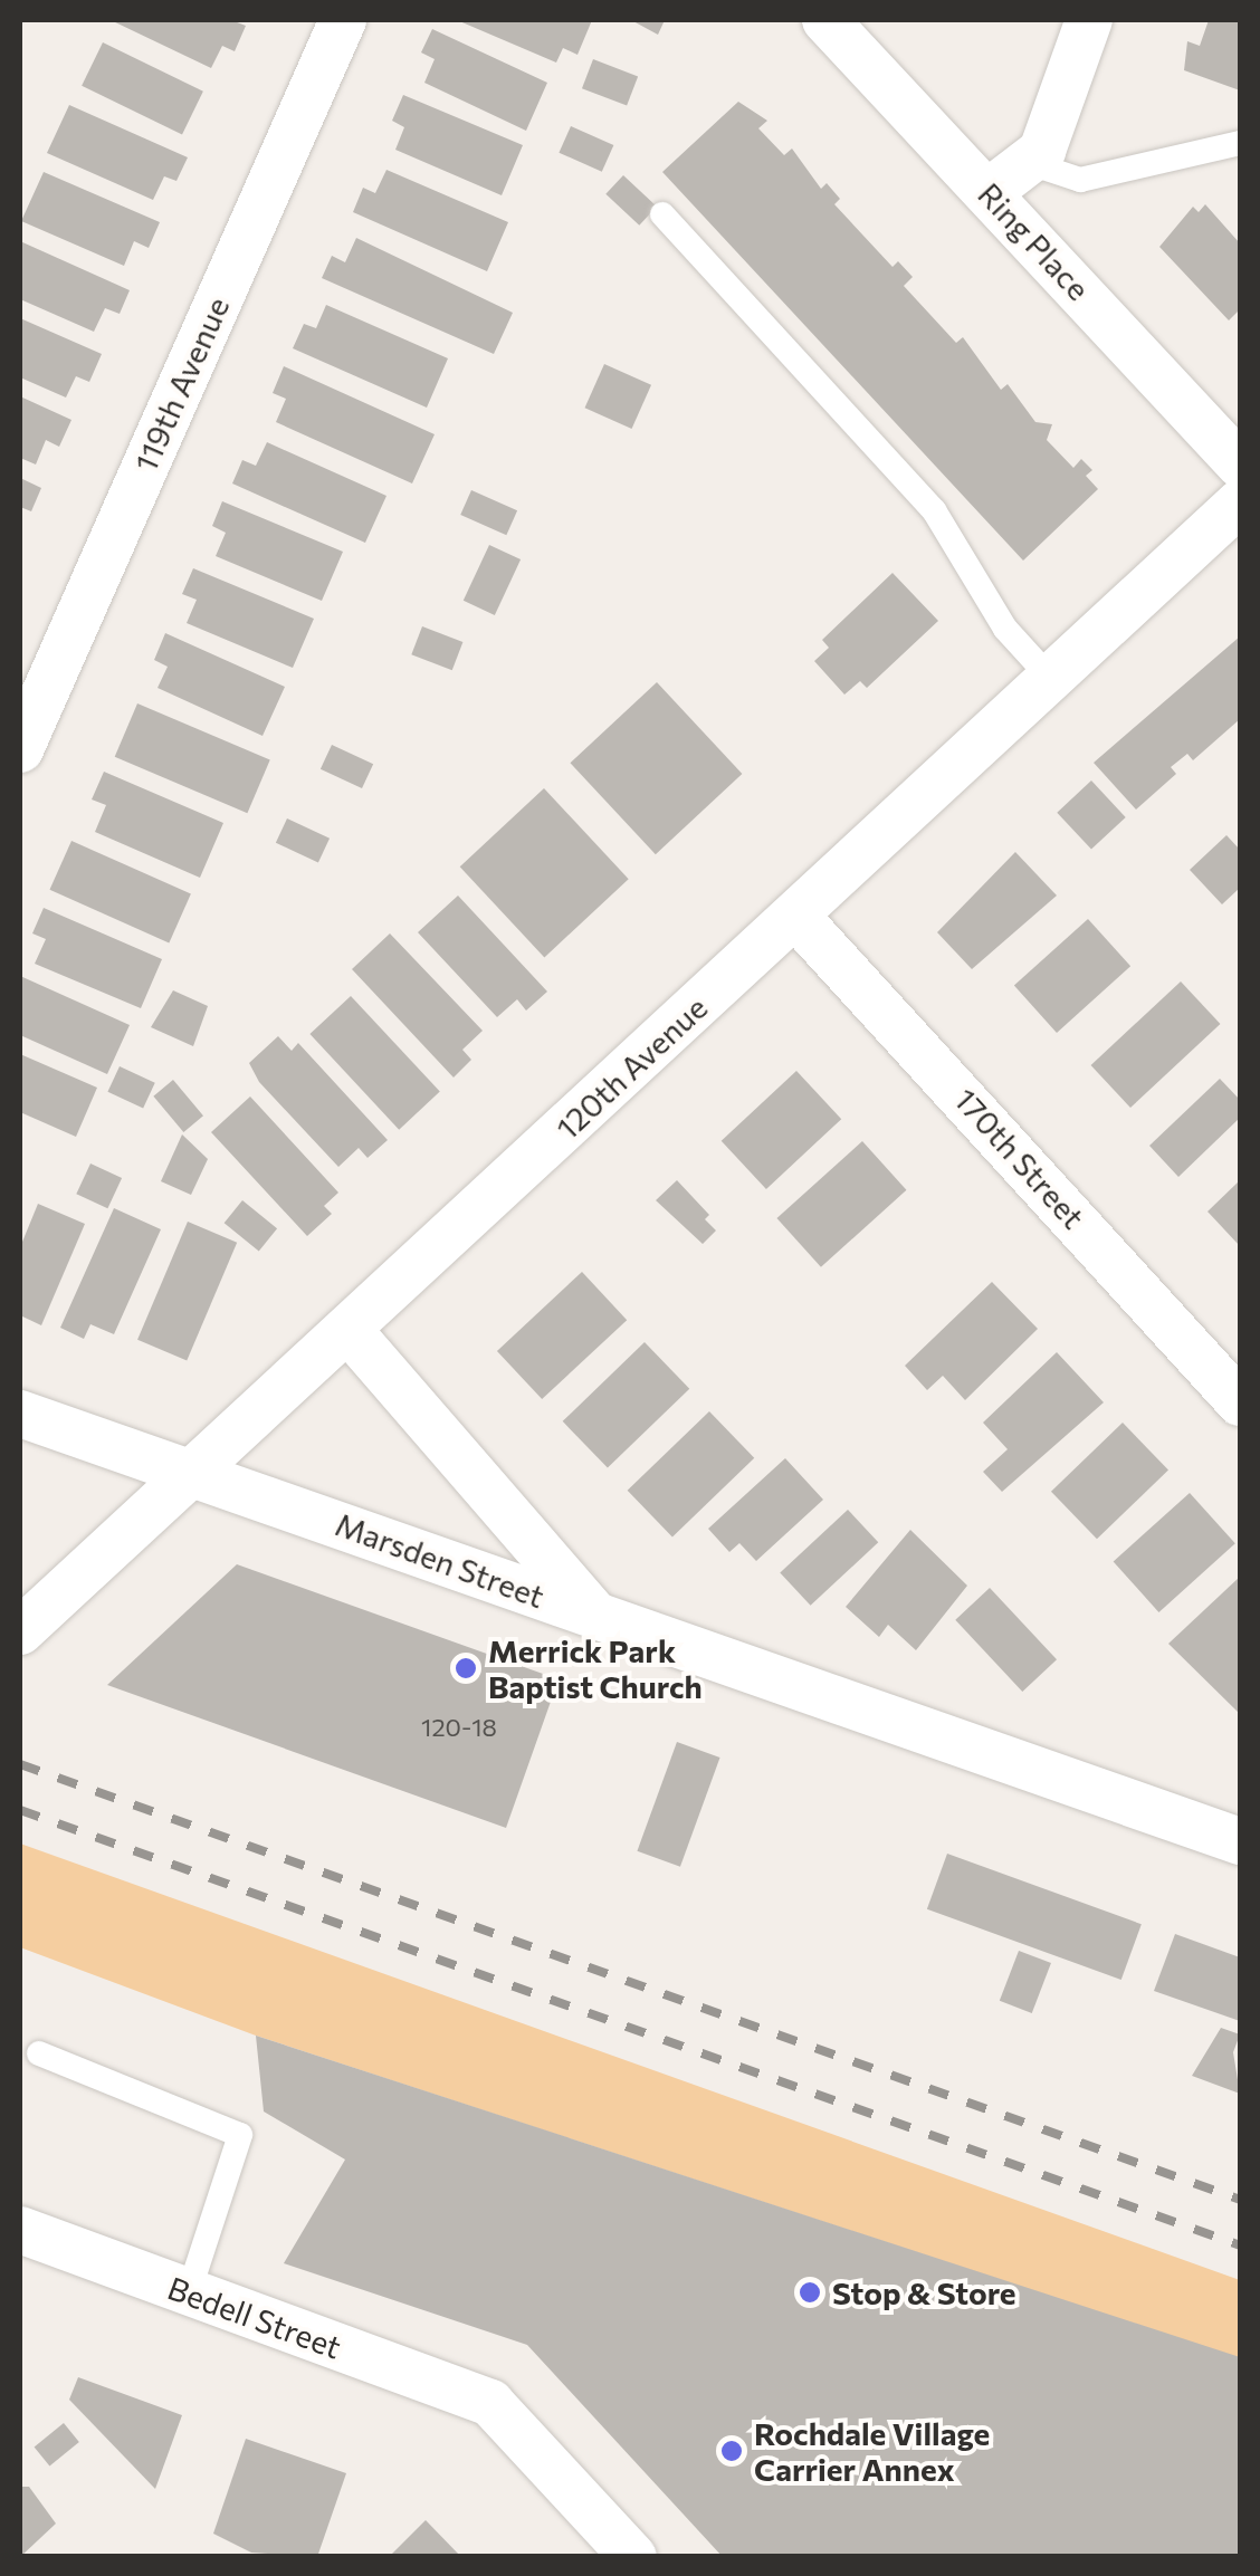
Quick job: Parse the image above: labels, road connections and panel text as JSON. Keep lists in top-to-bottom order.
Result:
{
  "streets": {
    "street": [
      "Ring Place",
      "119th Avenue",
      "120th Avenue",
      "170th Street",
      "Marsden Street",
      "Bedell Street"
    ]
  },
  "crossings": [
    ["120th Avenue", "170th Street"],
    ["120th Avenue", "Marsden Street"]
  ],
  "places": ["Merrick Park Baptist Church", "Stop & Store", "Rochdale Village Carrier Annex"],
  "house_numbers": ["120-18"]
}
